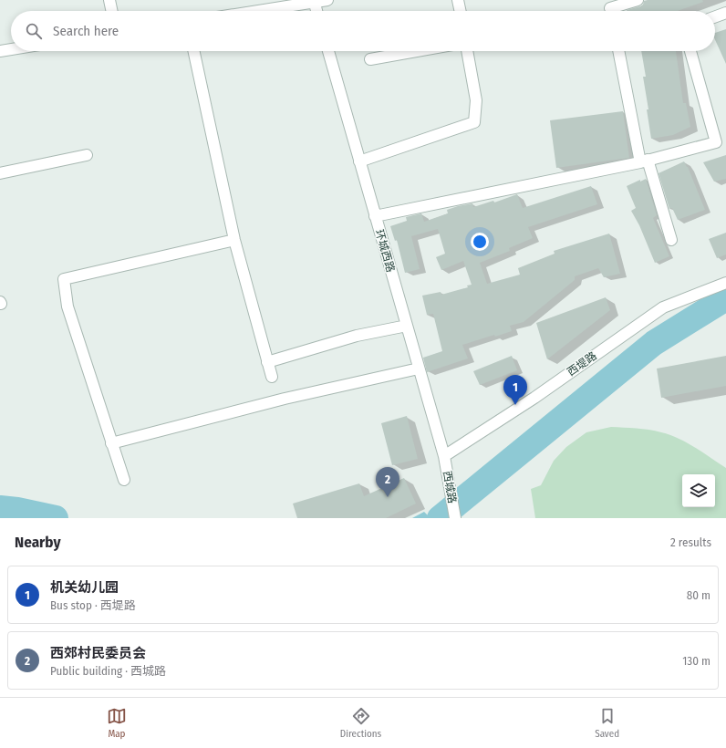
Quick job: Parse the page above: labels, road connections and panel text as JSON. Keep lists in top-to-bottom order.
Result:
{
  "streets": {
    "street": ["环城西路", "西堤路", "西城路"]
  },
  "crossings": [
    ["环城西路", "西堤路"],
    ["环城西路", "西城路"],
    ["西堤路", "西城路"]
  ],
  "page": {
    "search": "Search here",
    "pins": ["1", "2"],
    "heading": ["Nearby", "2 results"],
    "list": [
      {
        "mark": "1",
        "name": "机关幼儿园",
        "note": "Bus stop · 西堤路",
        "value": "80 m"
      },
      {
        "mark": "2",
        "name": "西郊村民委员会",
        "note": "Public building · 西城路",
        "value": "130 m"
      }
    ],
    "nav": ["Map", "Directions", "Saved"]
  }
}
